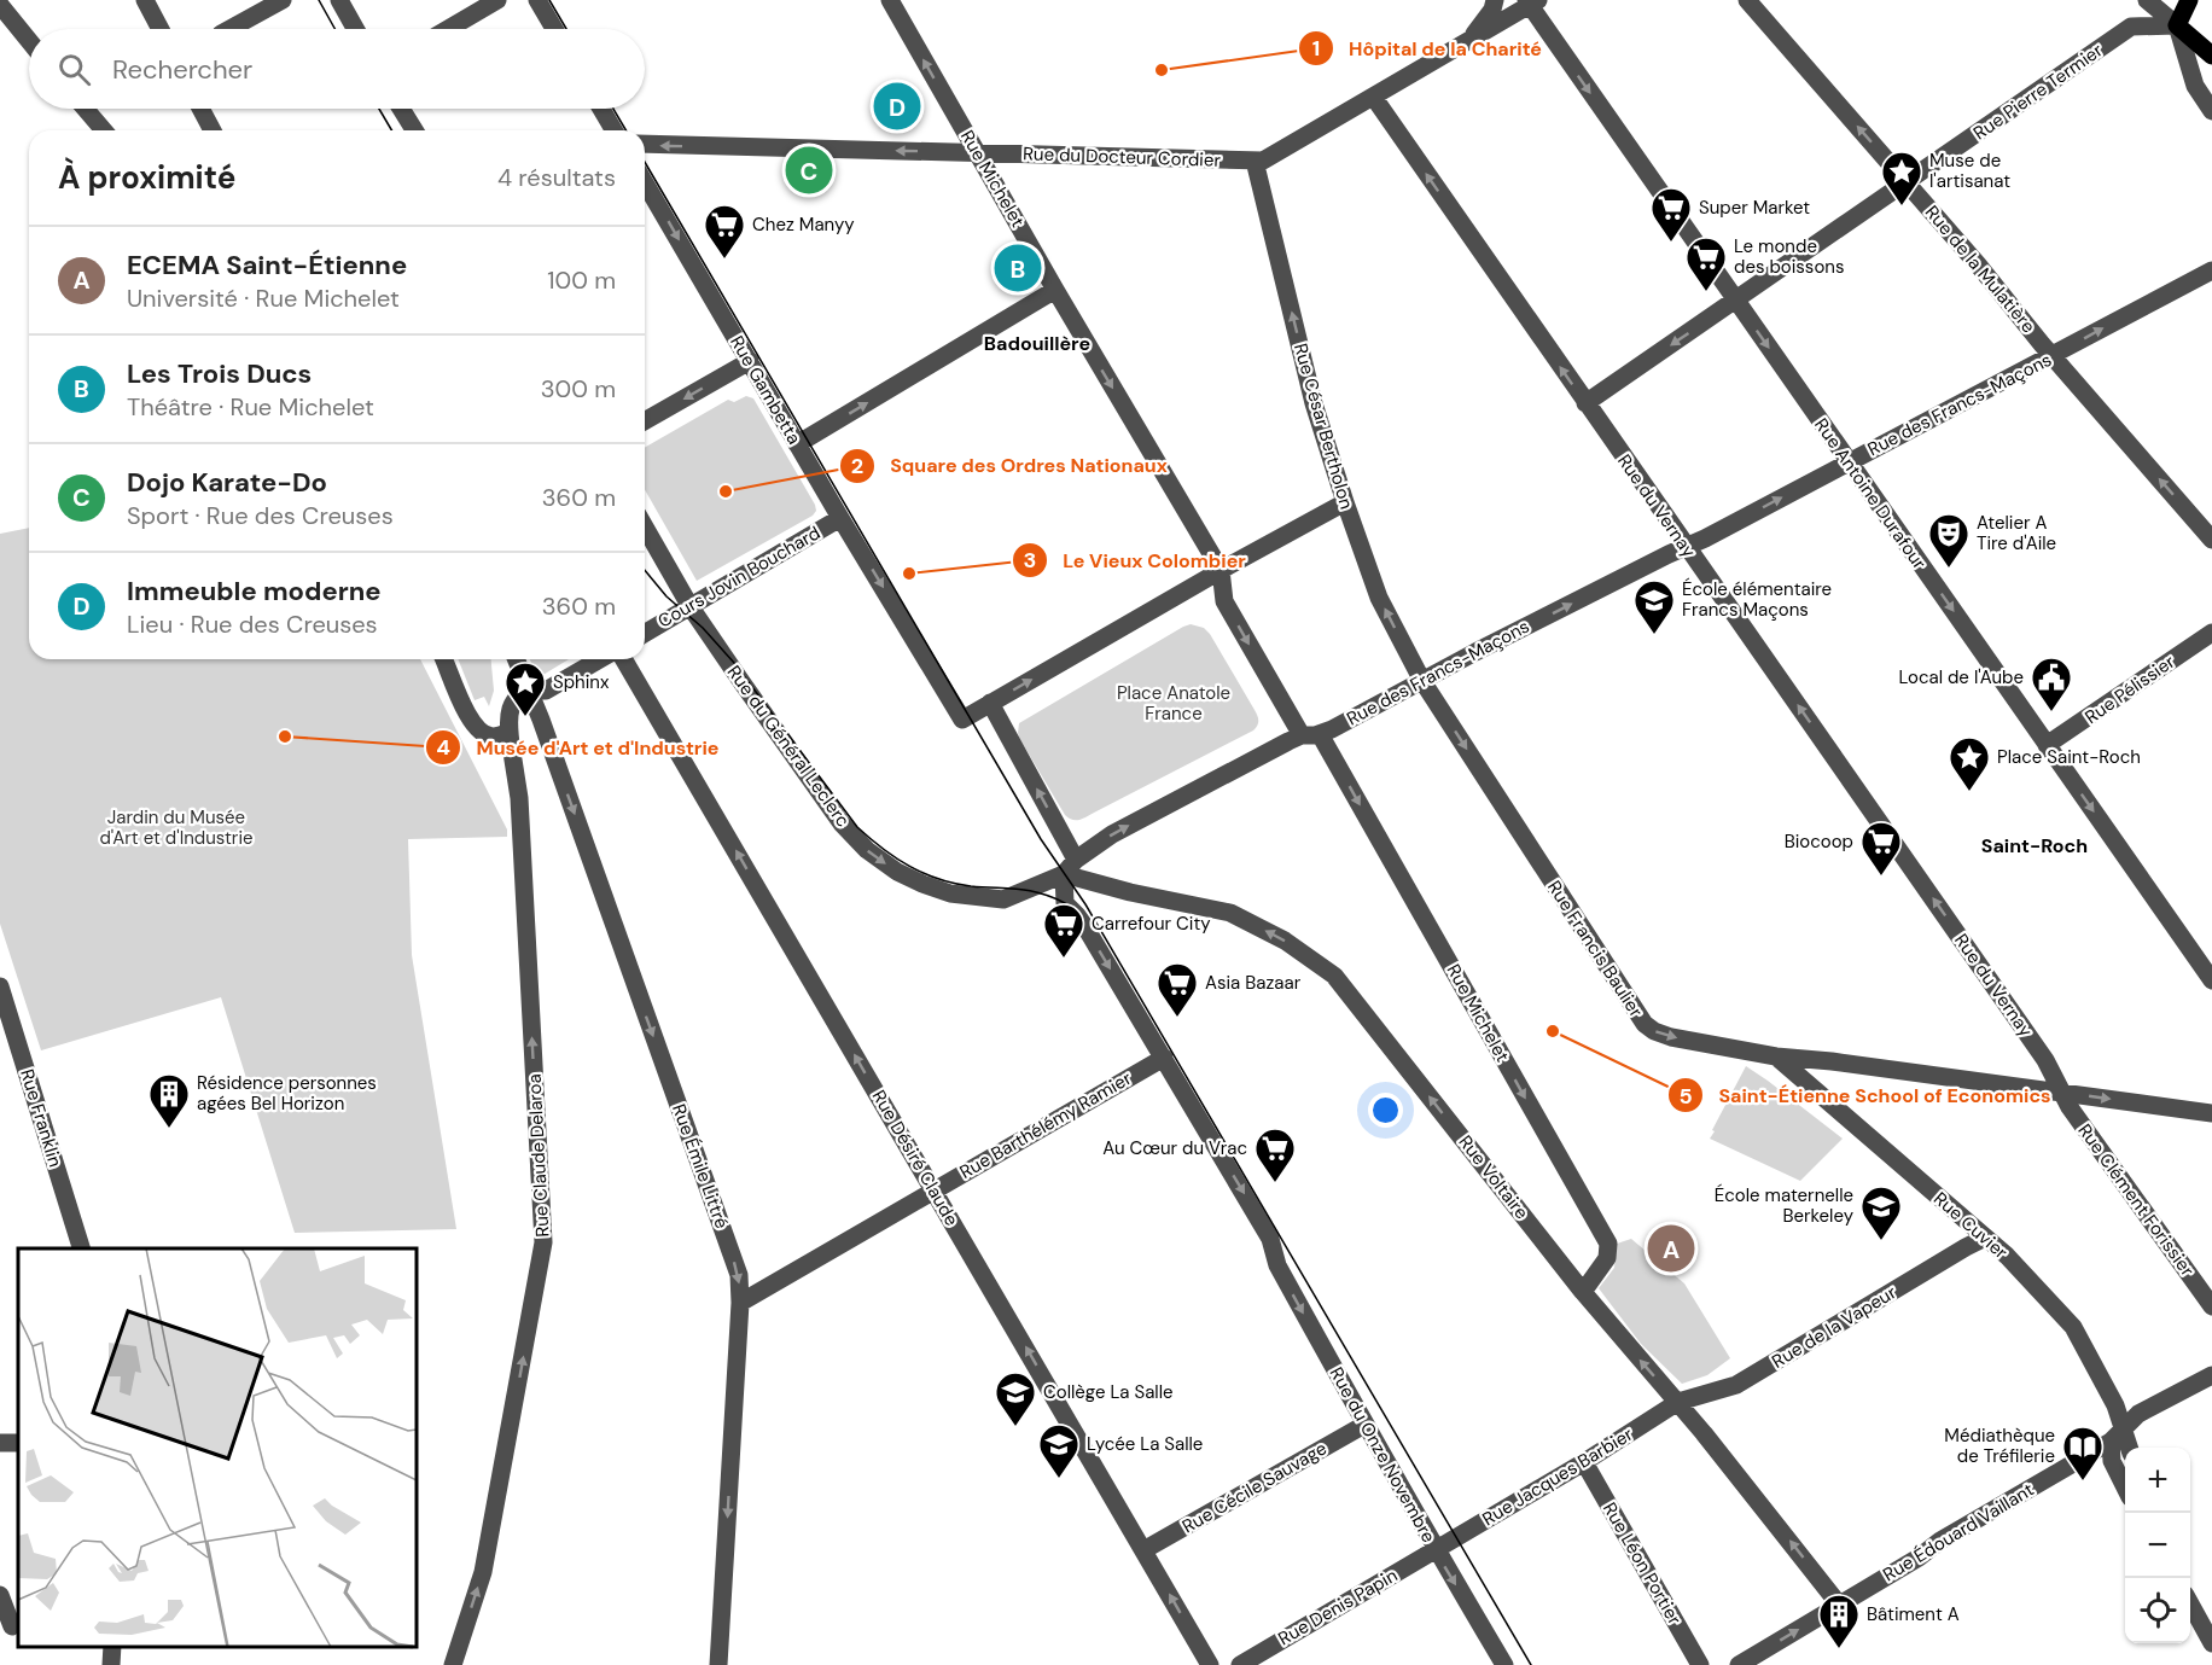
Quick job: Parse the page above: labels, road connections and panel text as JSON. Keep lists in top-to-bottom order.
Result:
{
  "streets": {
    "street": [
      "Rue Pierre Termier",
      "Rue du Docteur Cordier",
      "Rue Michelet",
      "Rue de la Mulatière",
      "Rue Gambetta",
      "Rue des Francs-Maçons",
      "Rue César Bertholon",
      "Rue Antoine Durafour",
      "Rue du Vernay",
      "Cours Jovin Bouchard",
      "Rue Pélissier",
      "Rue du Général Leclerc",
      "Rue Francis Baulier",
      "Rue Franklin",
      "Rue Barthélémy Ramier",
      "Rue Claude Delaroa",
      "Rue Désiré Claude",
      "Rue Émile Littré",
      "Rue Voltaire",
      "Rue Clément Forissier",
      "Rue Cuvier",
      "Rue de la Vapeur",
      "Rue du Onze Novembre",
      "Rue Jacques Barbier",
      "Rue Cécile Sauvage",
      "Rue Édouard Vaillant",
      "Rue Léon Portier",
      "Rue Denis Papin"
    ]
  },
  "crossings": [
    ["Rue Pierre Termier", "Rue de la Mulatière"],
    ["Rue Pierre Termier", "Rue Antoine Durafour"],
    ["Rue du Docteur Cordier", "Rue Michelet"],
    ["Rue du Docteur Cordier", "Rue César Bertholon"],
    ["Rue Michelet", "Rue des Francs-Maçons"],
    ["Rue Michelet", "Rue Voltaire"],
    ["Rue de la Mulatière", "Rue des Francs-Maçons"],
    ["Rue Gambetta", "Cours Jovin Bouchard"],
    ["Rue des Francs-Maçons", "Rue César Bertholon"],
    ["Rue des Francs-Maçons", "Rue Antoine Durafour"],
    ["Rue des Francs-Maçons", "Rue du Vernay"],
    ["Rue des Francs-Maçons", "Rue Francis Baulier"],
    ["Rue César Bertholon", "Rue Francis Baulier"],
    ["Rue Antoine Durafour", "Rue Pélissier"],
    ["Rue du Vernay", "Rue Francis Baulier"],
    ["Rue du Vernay", "Rue Clément Forissier"],
    ["Cours Jovin Bouchard", "Rue du Général Leclerc"],
    ["Rue du Général Leclerc", "Rue Voltaire"],
    ["Rue du Général Leclerc", "Rue du Onze Novembre"],
    ["Rue Francis Baulier", "Rue Clément Forissier"],
    ["Rue Francis Baulier", "Rue Cuvier"],
    ["Rue Barthélémy Ramier", "Rue Désiré Claude"],
    ["Rue Barthélémy Ramier", "Rue Émile Littré"],
    ["Rue Barthélémy Ramier", "Rue du Onze Novembre"],
    ["Rue Claude Delaroa", "Rue Émile Littré"],
    ["Rue Désiré Claude", "Rue Cécile Sauvage"],
    ["Rue Voltaire", "Rue de la Vapeur"],
    ["Rue Voltaire", "Rue du Onze Novembre"],
    ["Rue Voltaire", "Rue Jacques Barbier"],
    ["Rue Voltaire", "Rue Édouard Vaillant"],
    ["Rue Cuvier", "Rue de la Vapeur"],
    ["Rue Cuvier", "Rue Édouard Vaillant"],
    ["Rue de la Vapeur", "Rue Jacques Barbier"],
    ["Rue du Onze Novembre", "Rue Jacques Barbier"],
    ["Rue du Onze Novembre", "Rue Cécile Sauvage"],
    ["Rue du Onze Novembre", "Rue Denis Papin"],
    ["Rue Jacques Barbier", "Rue Léon Portier"],
    ["Rue Jacques Barbier", "Rue Denis Papin"]
  ],
  "one_way": [
    "Rue du Docteur Cordier",
    "Rue de la Mulatière",
    "Rue des Francs-Maçons",
    "Rue César Bertholon",
    "Rue Antoine Durafour",
    "Rue du Vernay",
    "Rue du Général Leclerc",
    "Rue Francis Baulier",
    "Rue Claude Delaroa",
    "Rue Désiré Claude",
    "Rue Émile Littré",
    "Rue Voltaire",
    "Rue du Onze Novembre"
  ],
  "districts": ["Badouillère", "Saint-Roch"],
  "parks": ["Place Anatole France", "Jardin du Musée d'Art et d'Industrie"],
  "places": {
    "other": [
      "Hôpital de la Charité",
      "Square des Ordres Nationaux",
      "Le Vieux Colombier",
      "Musée d'Art et d'Industrie",
      "Saint-Étienne School of Economics"
    ],
    "place": ["Muse de l'artisanat", "Sphinx", "Place Saint-Roch"],
    "supermarket": [
      "Super Market",
      "Chez Manyy",
      "Le monde des boissons",
      "Biocoop",
      "Carrefour City",
      "Asia Bazaar",
      "Au Cœur du Vrac"
    ],
    "theatre": ["Atelier A Tire d'Aile"],
    "school or university": [
      "École élémentaire Francs Maçons",
      "École maternelle Berkeley",
      "Collège La Salle",
      "Lycée La Salle"
    ],
    "public building": ["Local de l'Aube"],
    "building": ["Résidence personnes agées Bel Horizon", "Bâtiment A"],
    "library": ["Médiathèque de Tréfilerie"]
  },
  "page": {
    "search": "Rechercher",
    "pins": [
      "D",
      "C",
      "B",
      "A"
    ],
    "heading": ["À proximité", "4 résultats"],
    "list": [
      {
        "mark": "A",
        "name": "ECEMA Saint-Étienne",
        "note": "Université · Rue Michelet",
        "value": "100 m"
      },
      {
        "mark": "B",
        "name": "Les Trois Ducs",
        "note": "Théâtre · Rue Michelet",
        "value": "300 m"
      },
      {
        "mark": "C",
        "name": "Dojo Karate-Do",
        "note": "Sport · Rue des Creuses",
        "value": "360 m"
      },
      {
        "mark": "D",
        "name": "Immeuble moderne",
        "note": "Lieu · Rue des Creuses",
        "value": "360 m"
      }
    ],
    "map_buttons": ["+", "−"]
  }
}
